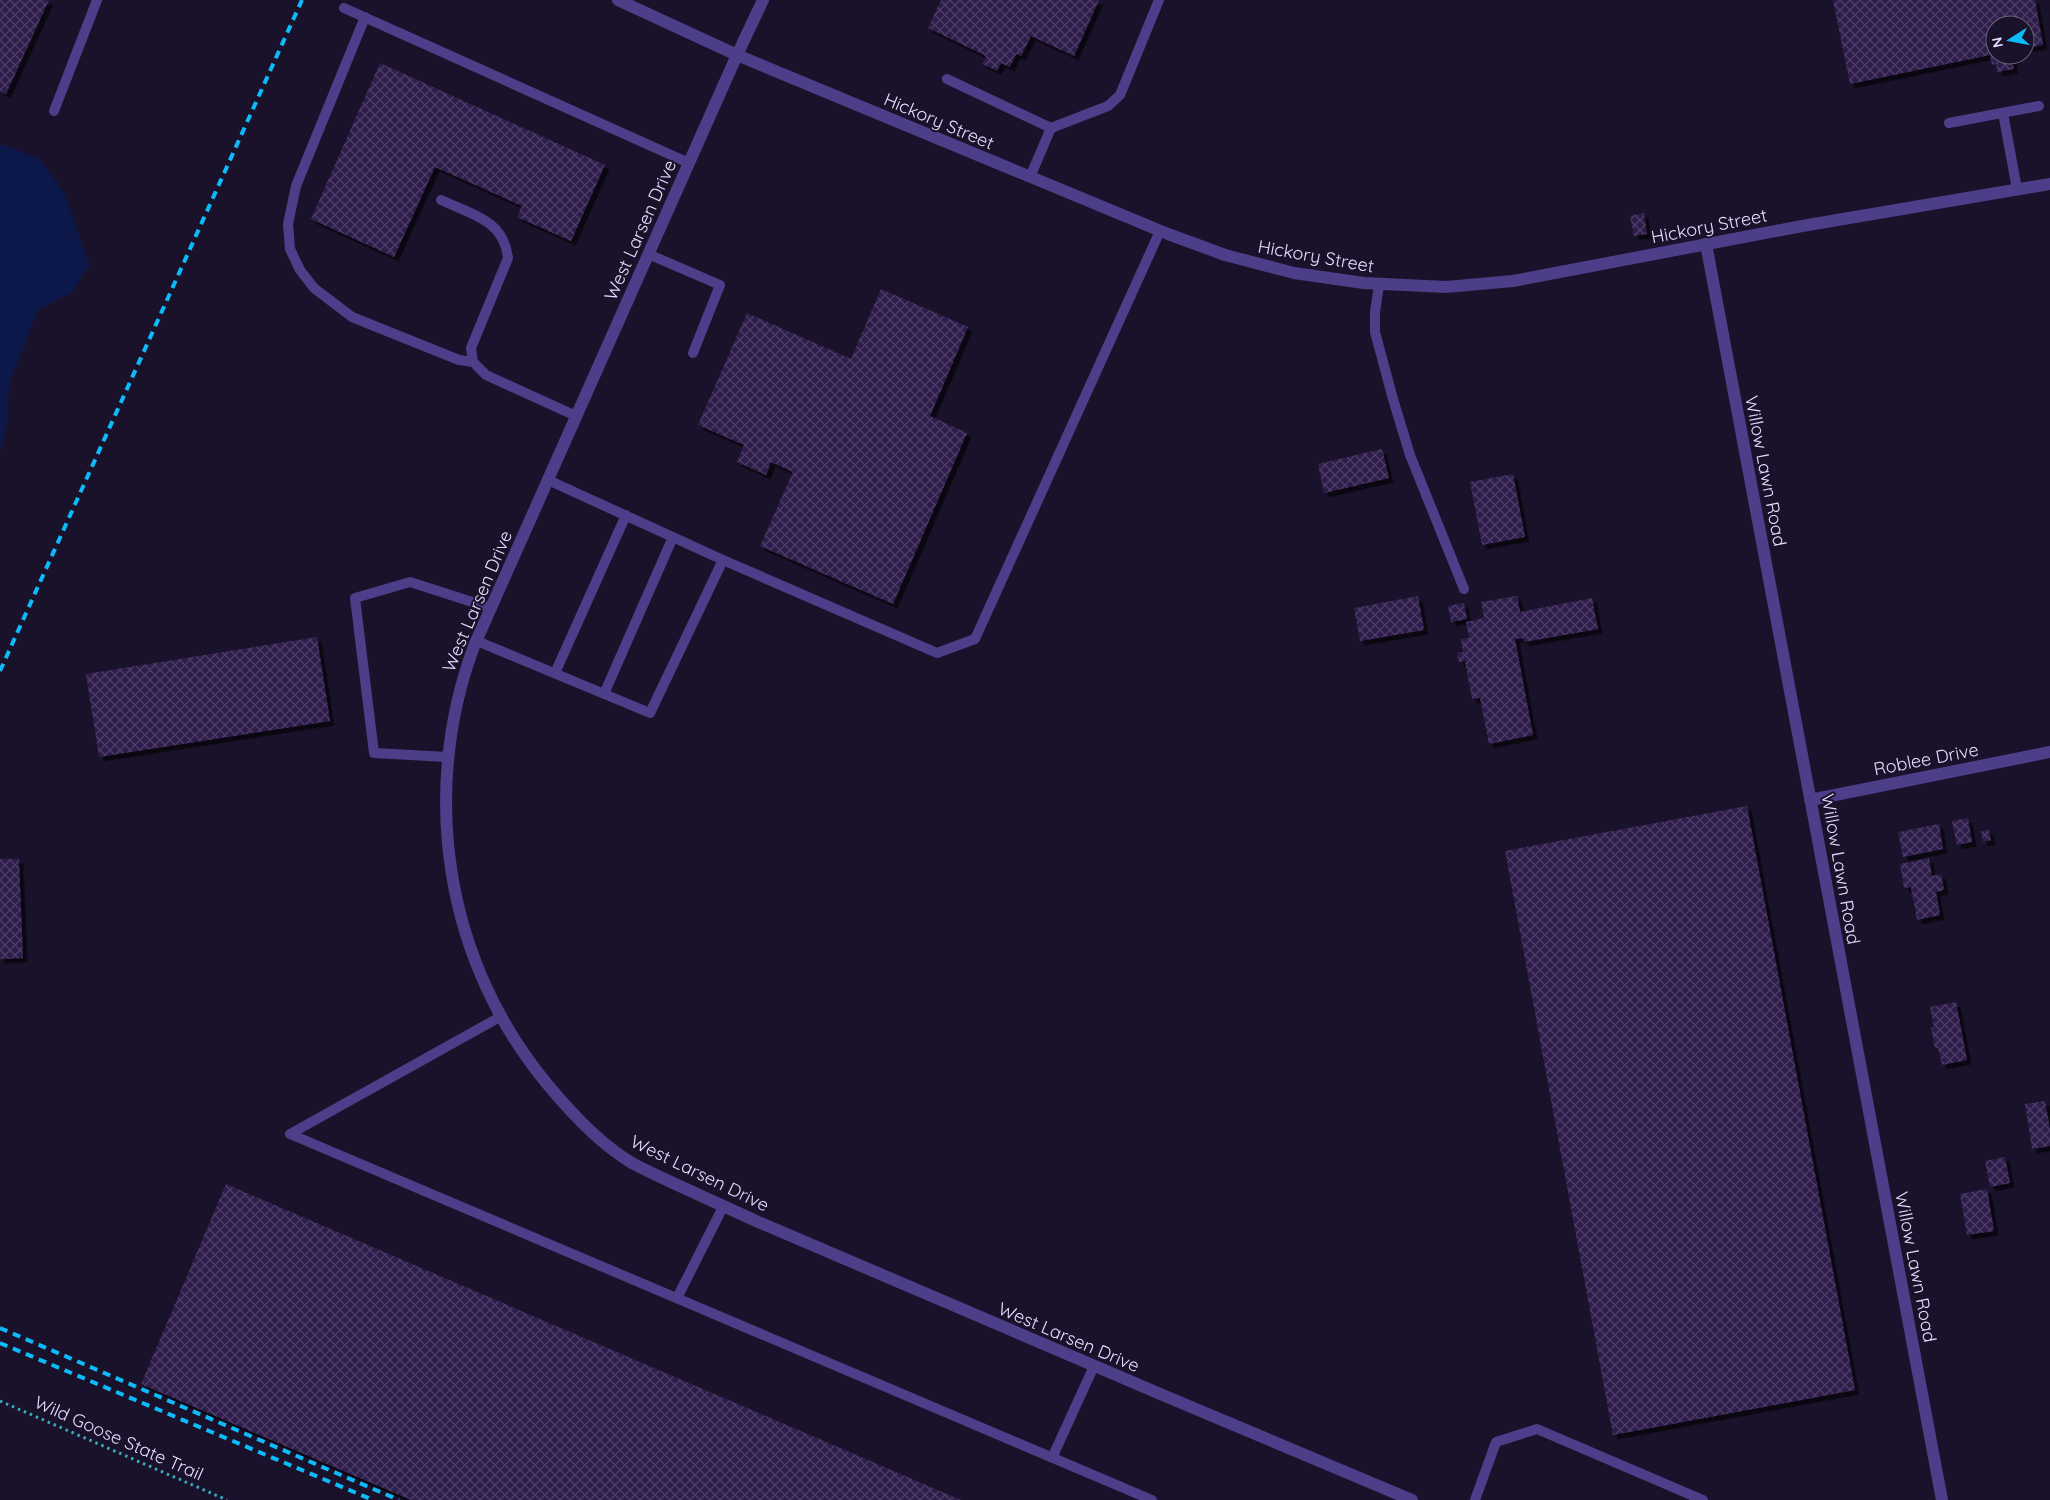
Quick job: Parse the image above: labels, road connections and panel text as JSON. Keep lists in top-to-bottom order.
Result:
{
  "streets": {
    "street": [
      "Hickory Street",
      "West Larsen Drive",
      "Willow Lawn Road",
      "Roblee Drive"
    ],
    "path": ["Wild Goose State Trail"]
  },
  "crossings": [
    ["Hickory Street", "West Larsen Drive"],
    ["Hickory Street", "Willow Lawn Road"],
    ["Willow Lawn Road", "Roblee Drive"]
  ],
  "north": "left"
}
